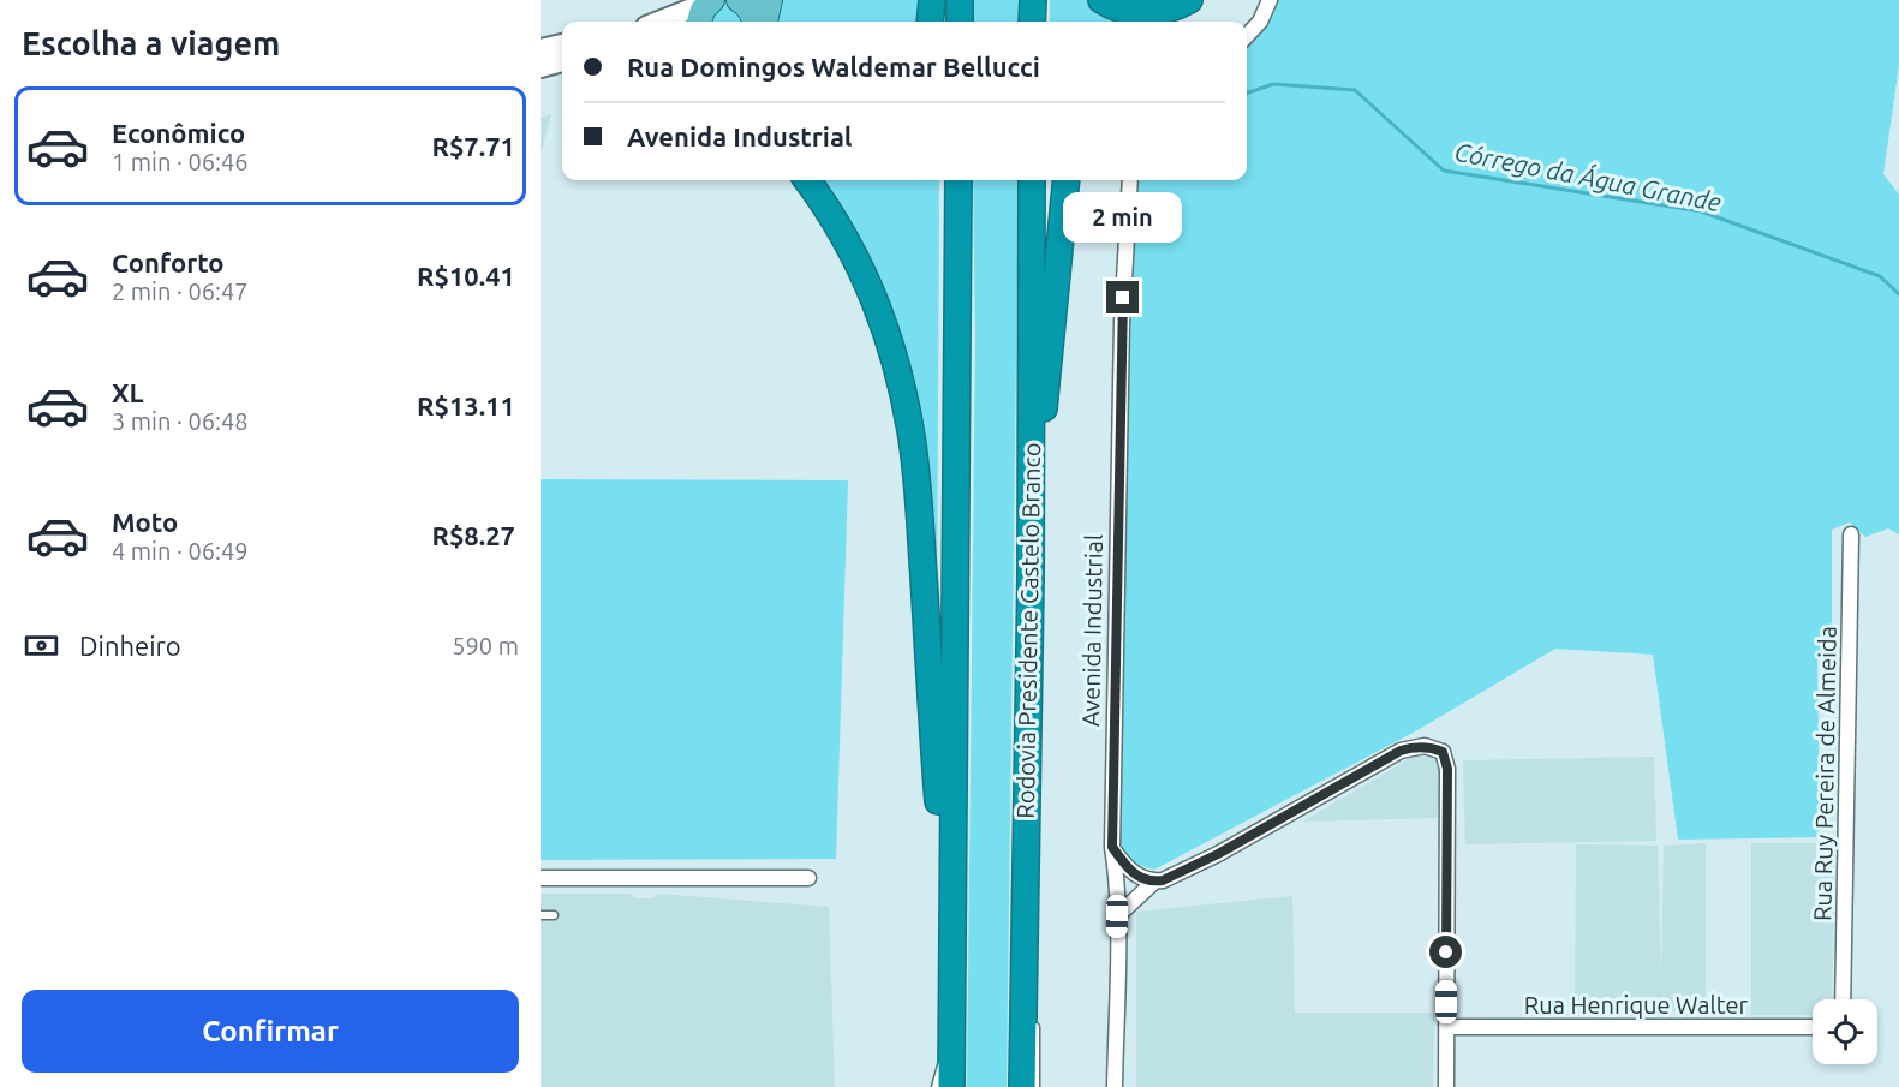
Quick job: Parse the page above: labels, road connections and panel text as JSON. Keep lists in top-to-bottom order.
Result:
{
  "streets": {
    "highway": ["Rodovia Presidente Castelo Branco"],
    "street": ["Avenida Industrial", "Rua Ruy Pereira de Almeida", "Rua Henrique Walter"]
  },
  "water": ["Córrego da Água Grande"],
  "page": {
    "heading": "Escolha a viagem",
    "banner": ["Rua Domingos Waldemar Bellucci", "Avenida Industrial"],
    "list": [
      {
        "name": "Econômico",
        "note": "1 min · 06:46",
        "value": "R$7.71"
      },
      {
        "name": "Conforto",
        "note": "2 min · 06:47",
        "value": "R$10.41"
      },
      {
        "name": "XL",
        "note": "3 min · 06:48",
        "value": "R$13.11"
      },
      {
        "name": "Moto",
        "note": "4 min · 06:49",
        "value": "R$8.27"
      }
    ],
    "bubble": "2 min",
    "pay": ["Dinheiro", "590 m"],
    "buttons": "Confirmar"
  }
}
